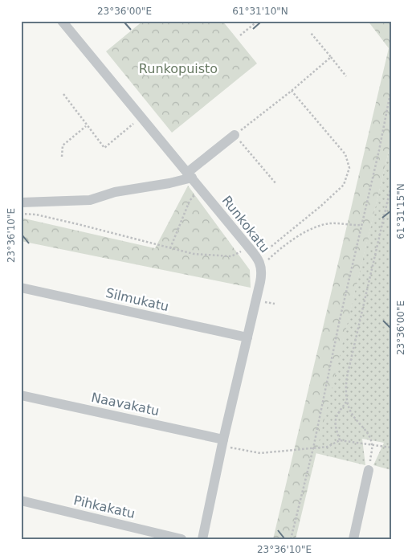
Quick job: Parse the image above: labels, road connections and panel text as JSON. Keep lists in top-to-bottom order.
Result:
{
  "streets": {
    "street": [
      "Runkokatu",
      "Silmukatu",
      "Naavakatu",
      "Pihkakatu"
    ]
  },
  "crossings": [
    ["Runkokatu", "Silmukatu"],
    ["Runkokatu", "Naavakatu"]
  ],
  "parks": ["Runkopuisto"],
  "coordinates": [
    "23°36'00\"E",
    "61°31'10\"N",
    "61°31'15\"N",
    "23°36'10\"E"
  ]
}
